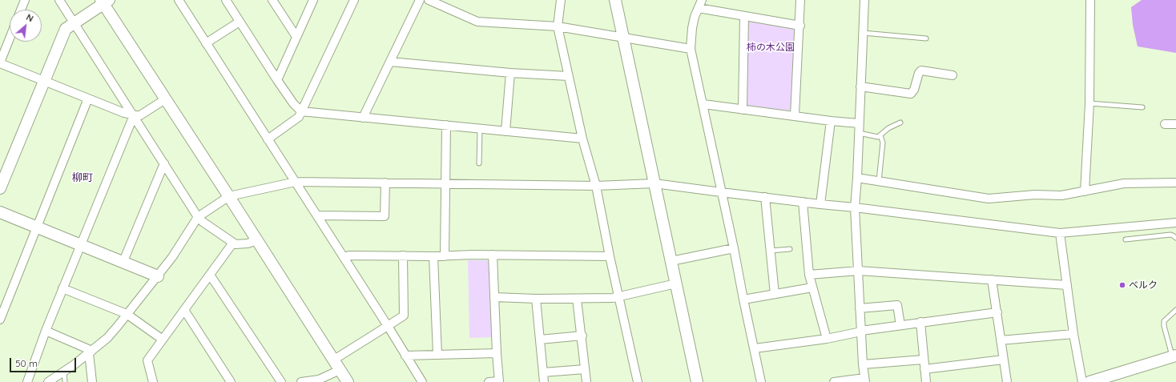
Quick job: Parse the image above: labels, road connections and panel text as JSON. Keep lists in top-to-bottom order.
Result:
{
  "districts": ["柳町"],
  "parks": ["柿の木公園"],
  "places": ["ベルク"],
  "scale_bar": "50 m",
  "north": "top right"
}
